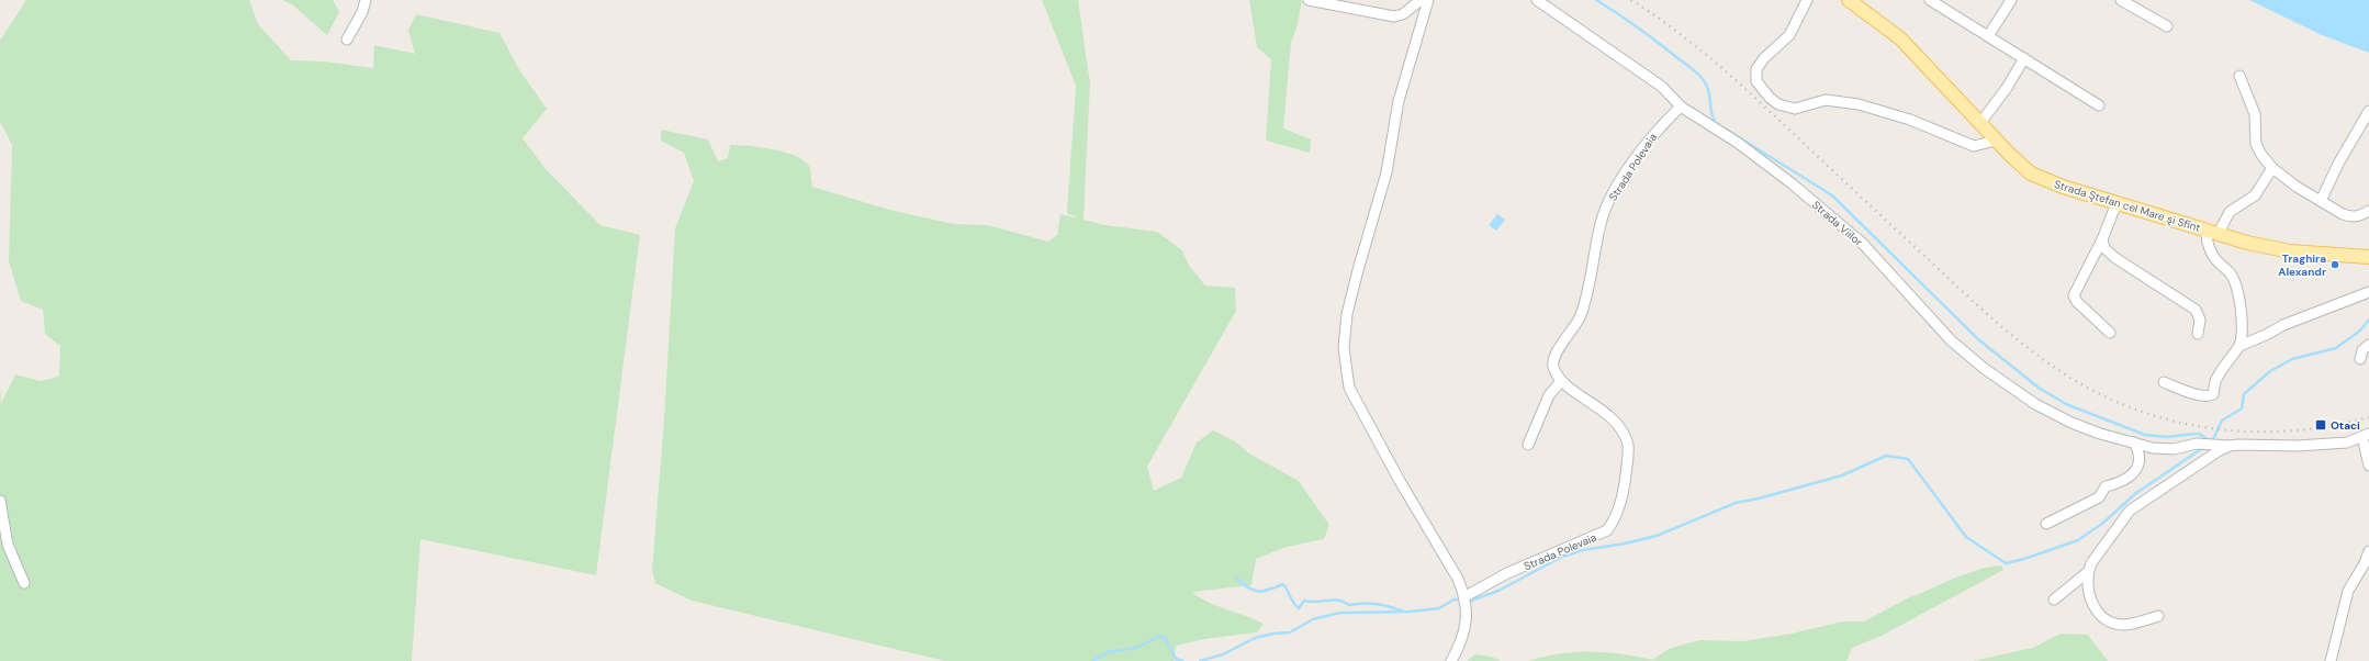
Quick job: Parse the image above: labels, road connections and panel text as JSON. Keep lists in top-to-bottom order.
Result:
{
  "streets": {
    "main road": ["Strada Ştefan cel Mare şi Sfînt"],
    "street": ["Strada Polevaia", "Strada Viilor"]
  },
  "crossings": [
    ["Strada Polevaia", "Strada Viilor"]
  ],
  "places": {
    "other": ["Traghira Alexandr"],
    "transit": ["Otaci"]
  }
}
